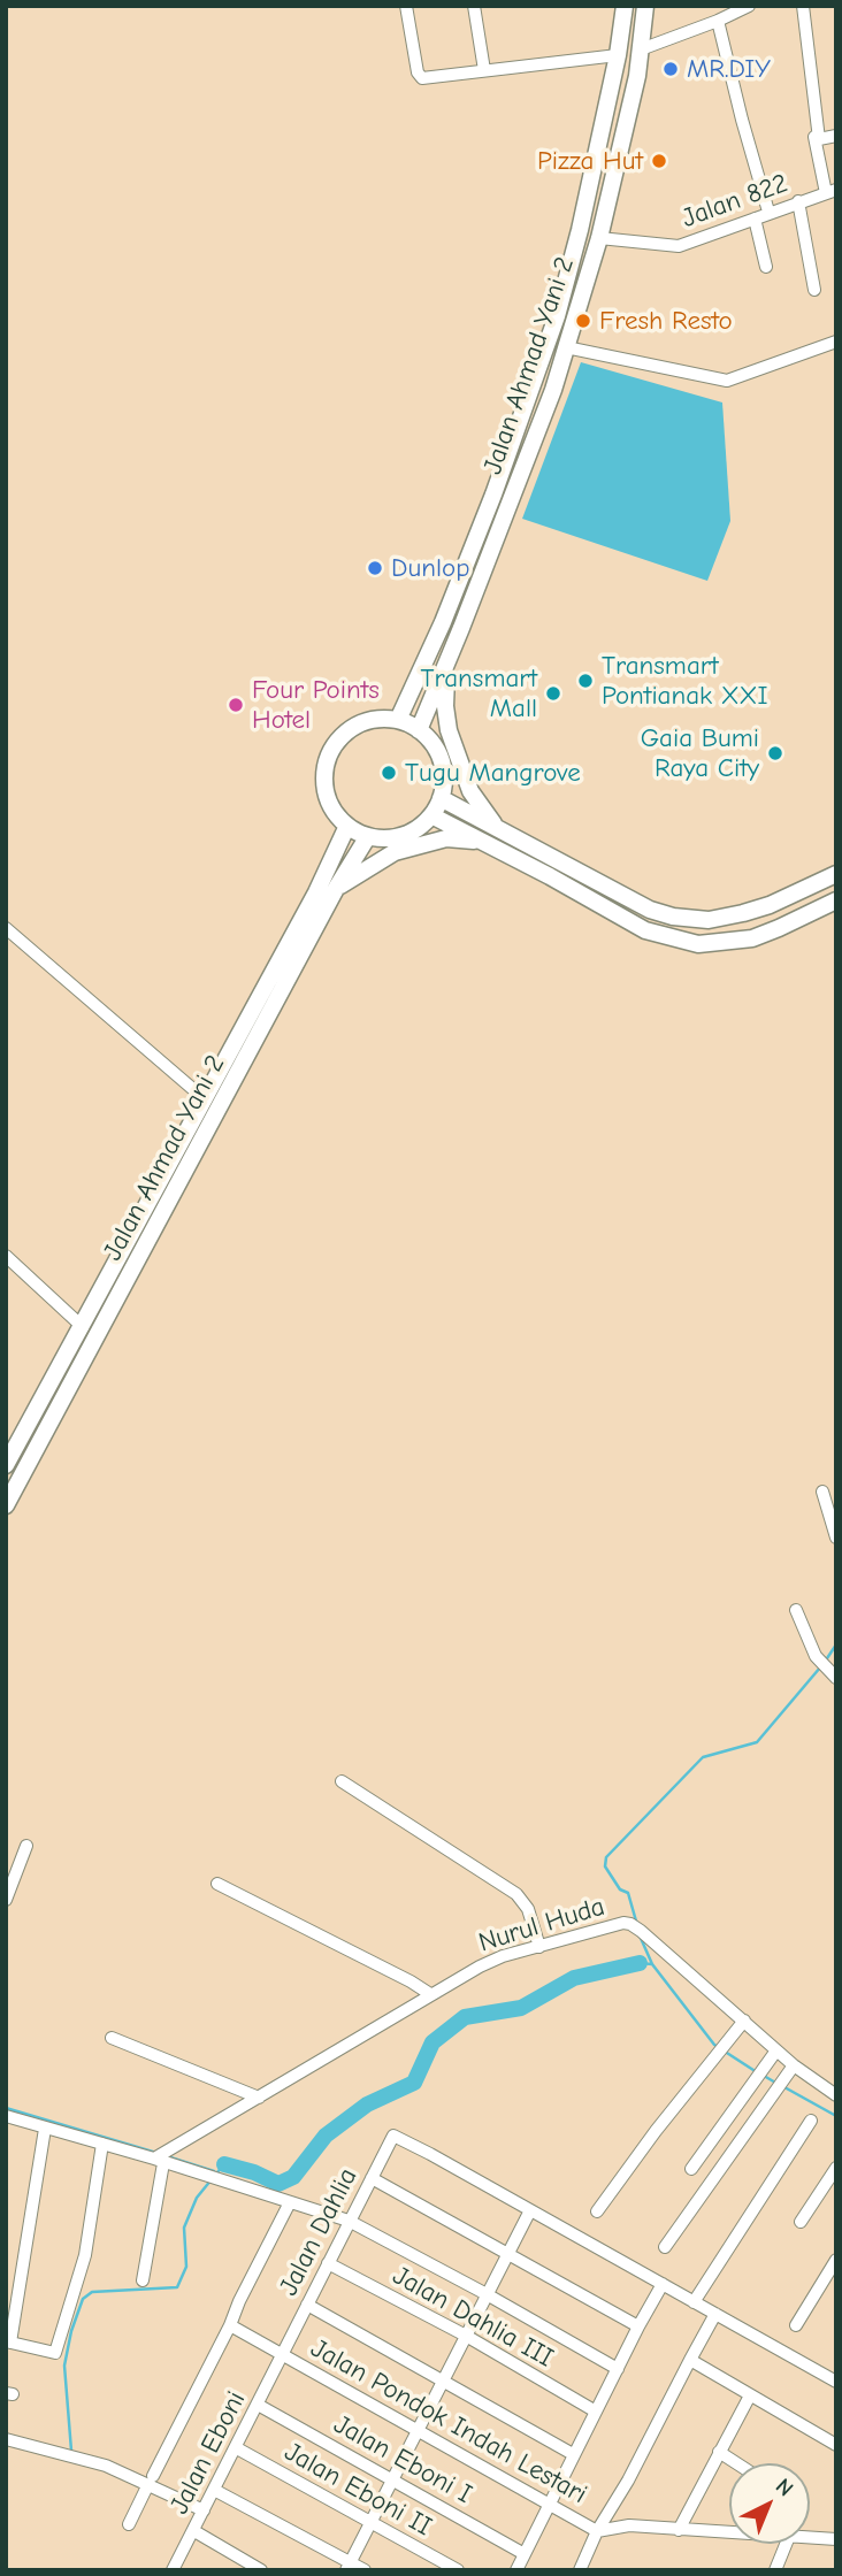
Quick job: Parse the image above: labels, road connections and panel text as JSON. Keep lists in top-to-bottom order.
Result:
{
  "streets": {
    "highway": ["Jalan Ahmad Yani 2"],
    "street": [
      "Jalan 822",
      "Nurul Huda",
      "Jalan Dahlia",
      "Jalan Dahlia III",
      "Jalan Pondok Indah Lestari",
      "Jalan Eboni",
      "Jalan Eboni I",
      "Jalan Eboni II"
    ]
  },
  "crossings": [
    ["Jalan 822", "Jalan Ahmad Yani 2"],
    ["Jalan Dahlia", "Jalan Dahlia III"],
    ["Jalan Dahlia", "Jalan Pondok Indah Lestari"],
    ["Jalan Dahlia", "Jalan Eboni"],
    ["Jalan Pondok Indah Lestari", "Jalan Eboni"],
    ["Jalan Eboni", "Jalan Eboni I"],
    ["Jalan Eboni", "Jalan Eboni II"]
  ],
  "places": [
    "MR.DIY",
    "Pizza Hut",
    "Fresh Resto",
    "Dunlop",
    "Transmart Pontianak XXI",
    "Transmart Mall",
    "Four Points Hotel",
    "Gaia Bumi Raya City",
    "Tugu Mangrove"
  ],
  "north": "top right"
}
